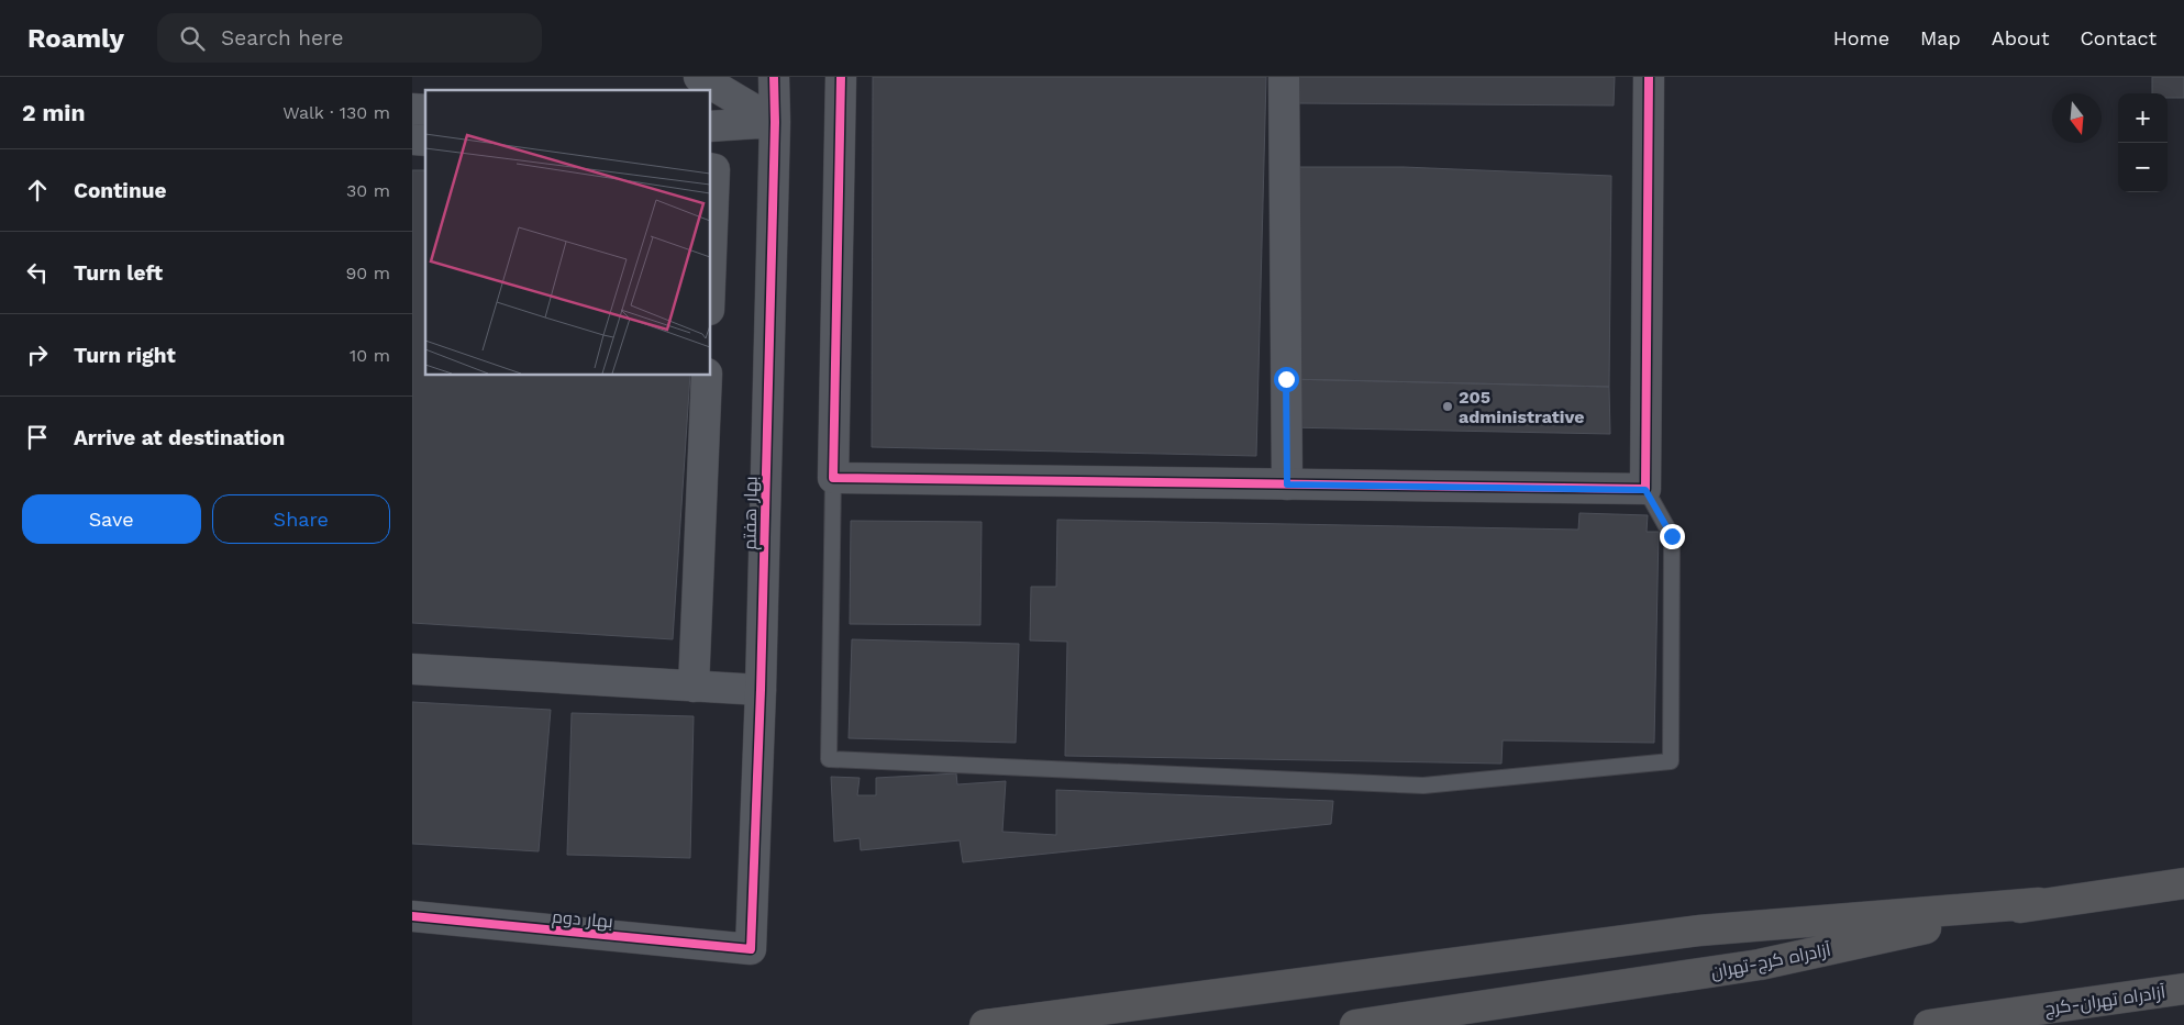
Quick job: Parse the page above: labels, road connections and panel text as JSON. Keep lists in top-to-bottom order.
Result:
{
  "streets": {
    "highway": ["آزادراه کرج-تهران", "آزادراه تهران-کرج"],
    "street": ["بهار هفتم", "بهار دوم"]
  },
  "crossings": [
    ["بهار هفتم", "بهار دوم"]
  ],
  "places": ["205 administrative"],
  "north": "bottom",
  "page": {
    "header": "Roamly",
    "search": "Search here",
    "nav": [
      "Home",
      "Map",
      "About",
      "Contact"
    ],
    "heading": ["2 min", "Walk · 130 m"],
    "map_buttons": ["+", "−"],
    "list": [
      ["Continue", "30 m"],
      ["Turn left", "90 m"],
      ["Turn right", "10 m"],
      "Arrive at destination"
    ],
    "buttons": ["Save", "Share"]
  }
}
